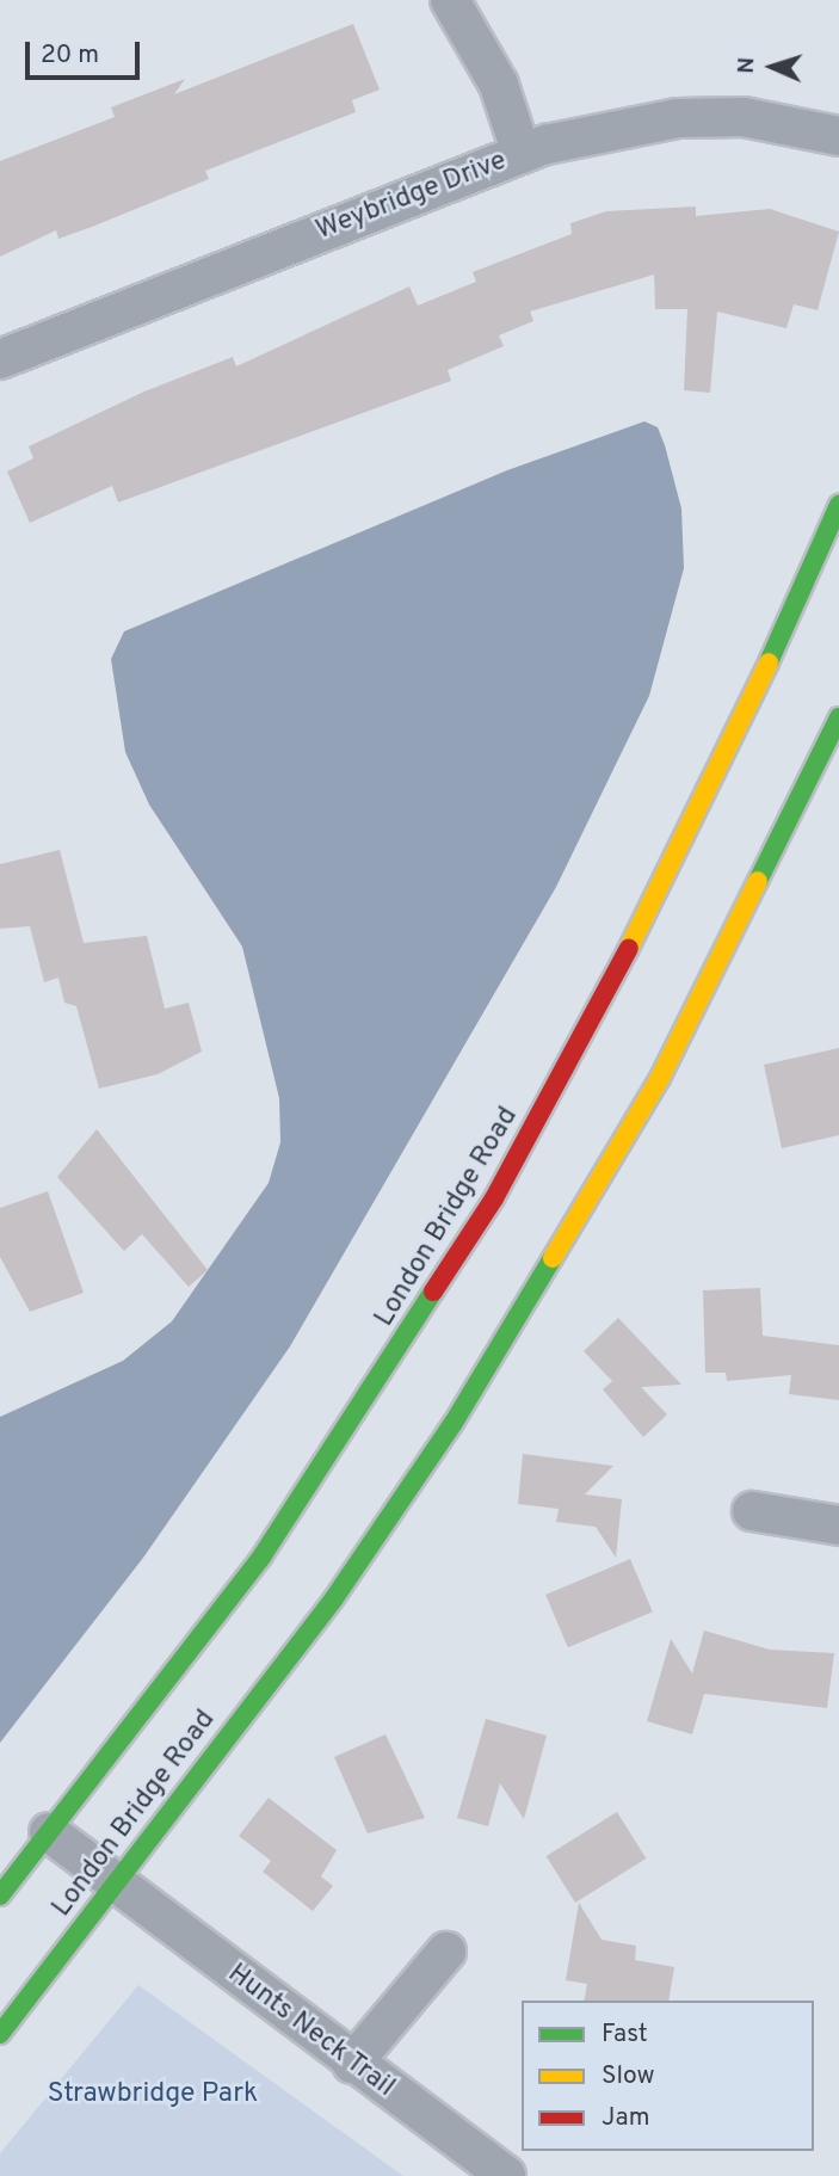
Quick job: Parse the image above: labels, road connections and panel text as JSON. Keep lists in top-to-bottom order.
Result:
{
  "streets": {
    "main road": ["London Bridge Road"],
    "street": ["Weybridge Drive", "Hunts Neck Trail"]
  },
  "crossings": [
    ["London Bridge Road", "Hunts Neck Trail"]
  ],
  "parks": ["Strawbridge Park"],
  "legend": ["Fast", "Slow", "Jam"],
  "scale_bar": "20 m",
  "north": "left"
}
